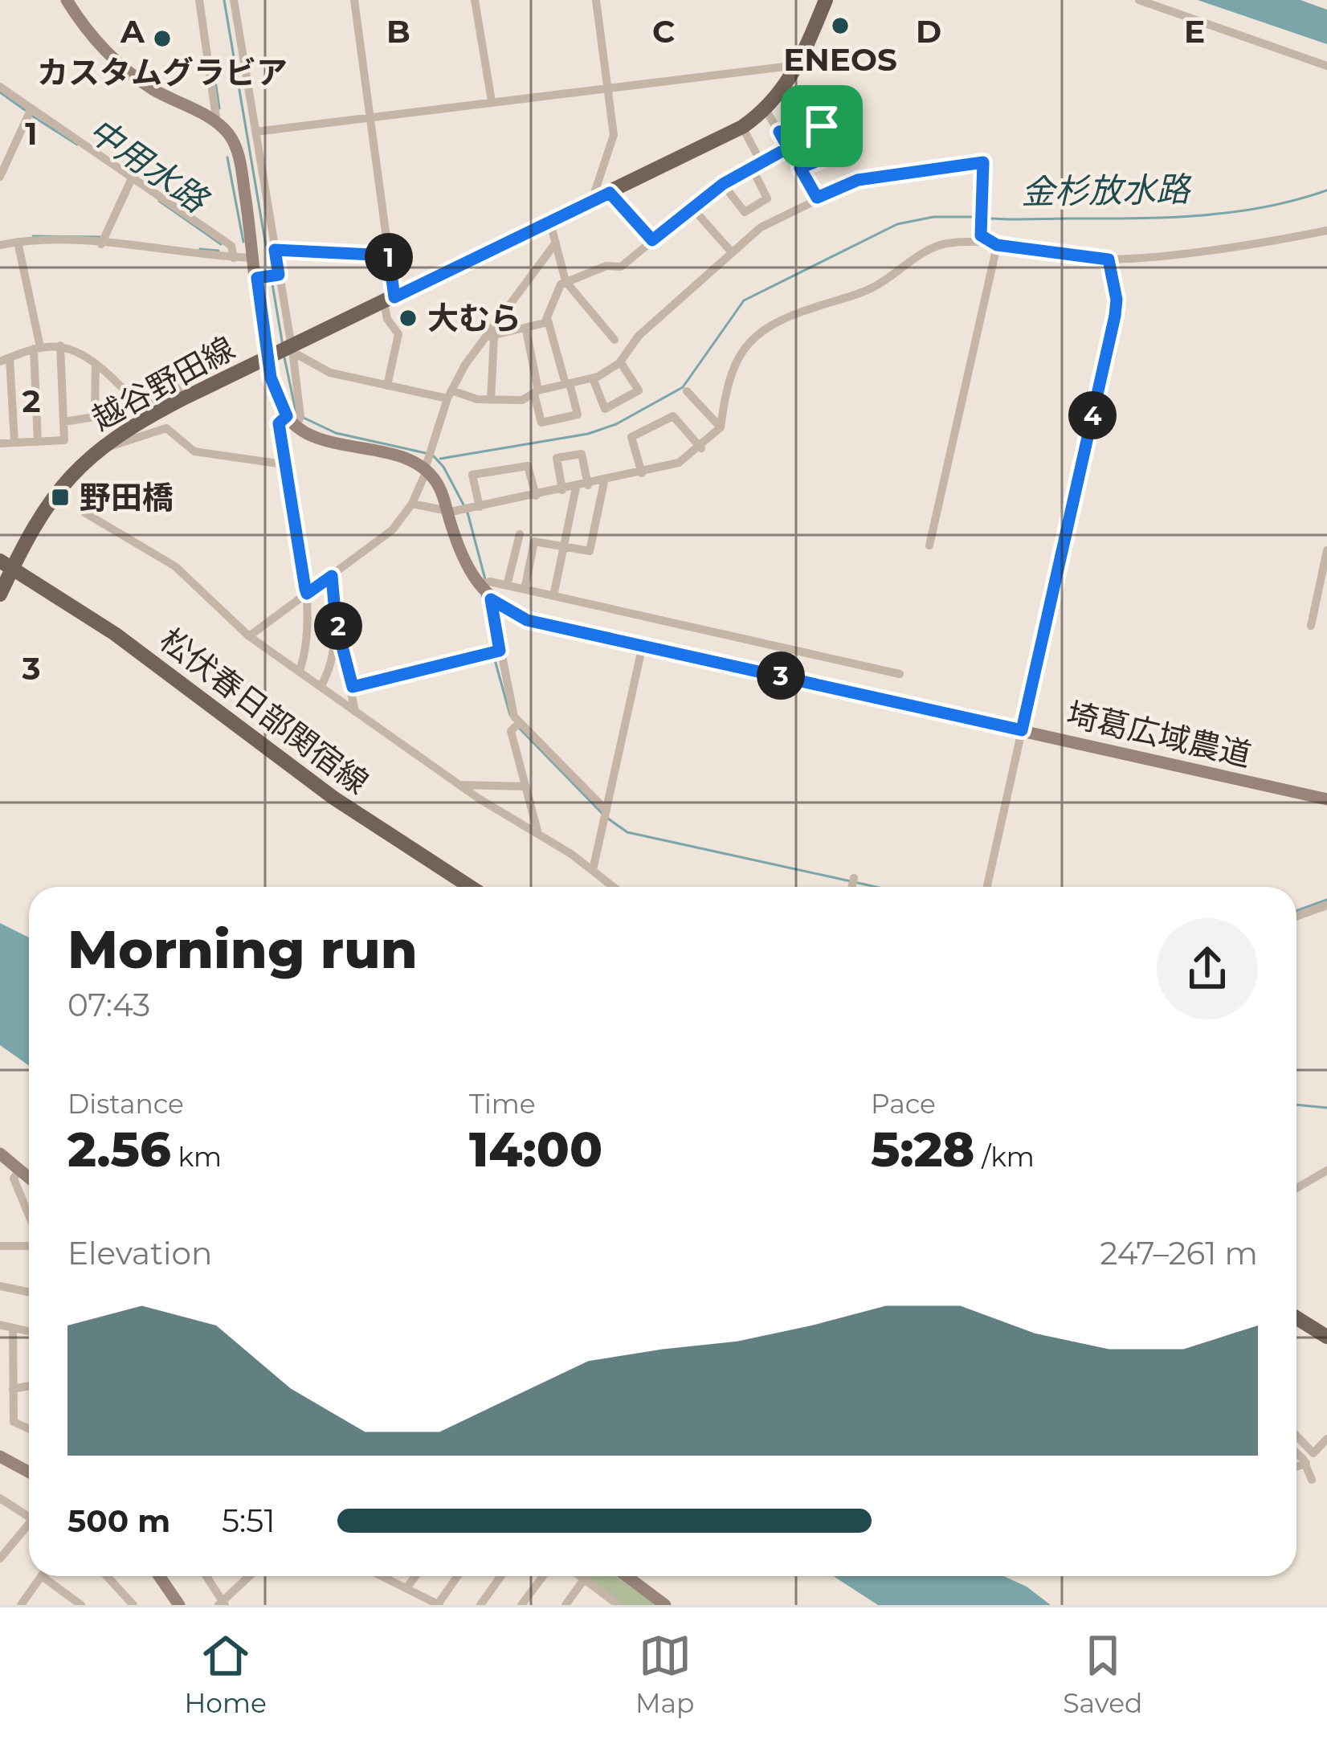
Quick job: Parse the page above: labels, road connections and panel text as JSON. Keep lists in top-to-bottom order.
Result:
{
  "streets": {
    "main road": ["越谷野田線", "松伏春日部関宿線"],
    "street": ["埼葛広域農道"]
  },
  "crossings": [
    ["越谷野田線", "松伏春日部関宿線"]
  ],
  "water": ["中用水路", "金杉放水路"],
  "places": {
    "other": ["ENEOS", "カスタムグラビア", "大むら"],
    "transit": ["野田橋"]
  },
  "page": {
    "pins": [
      "1",
      "4",
      "2",
      "3"
    ],
    "heading": ["Morning run", "07:43"],
    "stats": [
      ["Distance", "2.56 km"],
      ["Time", "14:00"],
      ["Pace", "5:28 /km"]
    ],
    "chart": ["Elevation", "247–261 m"],
    "list": [
      {
        "name": "500 m",
        "note": "5:51"
      }
    ],
    "tabs": ["Home", "Map", "Saved"]
  },
  "grid": {
    "columns": [
      "A",
      "B",
      "C",
      "D",
      "E"
    ],
    "rows": ["1", "2", "3"]
  }
}
